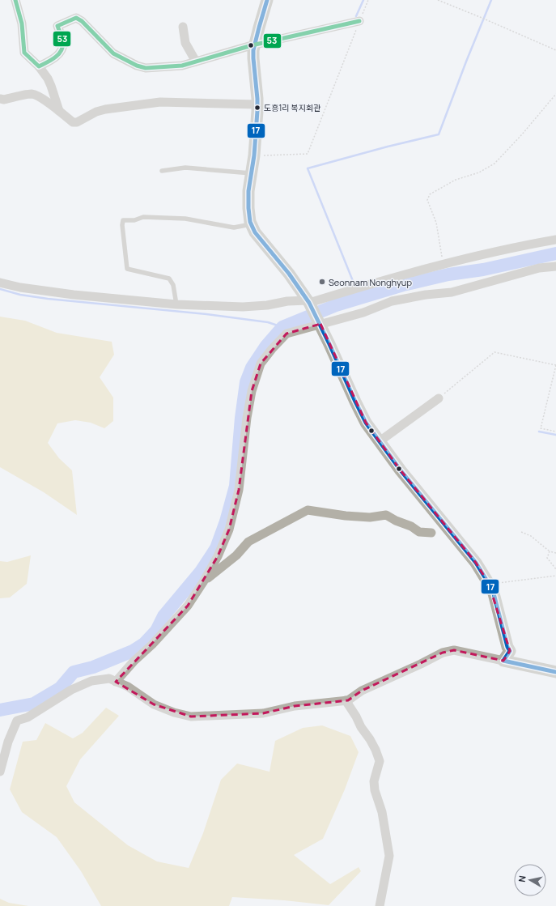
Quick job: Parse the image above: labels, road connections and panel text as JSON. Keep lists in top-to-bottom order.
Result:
{
  "places": ["도흥1리 복지회관", "Seonnam Nonghyup"],
  "lines": ["transit line 17", "transit line 53"],
  "north": "left"
}
